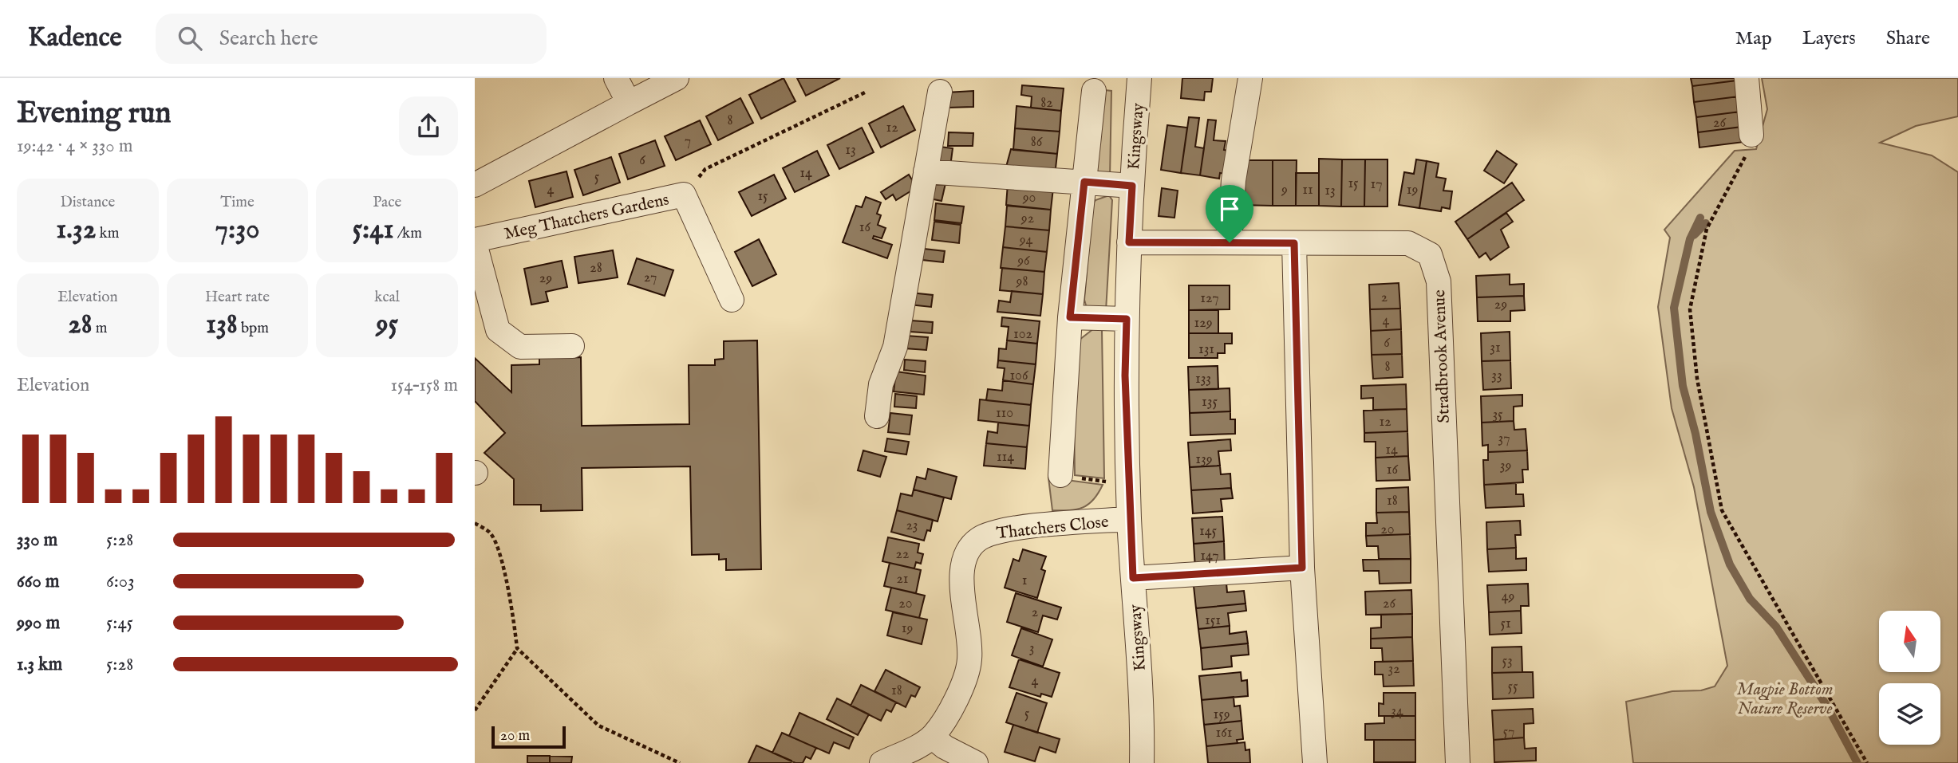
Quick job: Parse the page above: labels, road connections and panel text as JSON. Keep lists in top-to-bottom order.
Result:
{
  "streets": {
    "street": [
      "Kingsway",
      "Meg Thatchers Gardens",
      "Stradbrook Avenue",
      "Thatchers Close"
    ]
  },
  "crossings": [
    ["Kingsway", "Stradbrook Avenue"],
    ["Kingsway", "Thatchers Close"]
  ],
  "parks": ["Magpie Bottom Nature Reserve"],
  "house_numbers": [
    "82",
    "8",
    "26",
    "12",
    "7",
    "86",
    "13",
    "6",
    "14",
    "5",
    "15",
    "17",
    "4",
    "9",
    "11",
    "19",
    "13",
    "15",
    "90",
    "92",
    "16",
    "94",
    "96",
    "28",
    "27",
    "29",
    "98",
    "2",
    "127",
    "29",
    "4",
    "129",
    "102",
    "6",
    "31",
    "131",
    "8",
    "106",
    "33",
    "133",
    "135",
    "110",
    "35",
    "12",
    "37",
    "14",
    "114",
    "139",
    "39",
    "16",
    "18",
    "23",
    "20",
    "145",
    "22",
    "147",
    "21",
    "1",
    "49",
    "20",
    "26",
    "2",
    "151",
    "51",
    "19",
    "3",
    "53",
    "32",
    "4",
    "55",
    "18",
    "34",
    "5",
    "159",
    "57",
    "161"
  ],
  "scale_bar": "20 m",
  "north": "top",
  "page": {
    "header": "Kadence",
    "search": "Search here",
    "nav": ["Map", "Layers", "Share"],
    "heading": ["Evening run", "19:42 · 4 × 330 m"],
    "stats": [
      ["Distance", "1.32 km"],
      ["Time", "7:30"],
      ["Pace", "5:41 /km"],
      ["Elevation", "28 m"],
      ["Heart rate", "138 bpm"],
      ["kcal", "95"]
    ],
    "chart": ["Elevation", "154–158 m"],
    "list": [
      {
        "name": "330 m",
        "note": "5:28"
      },
      {
        "name": "660 m",
        "note": "6:03"
      },
      {
        "name": "990 m",
        "note": "5:45"
      },
      {
        "name": "1.3 km",
        "note": "5:28"
      }
    ],
    "scale": "20 m"
  }
}
